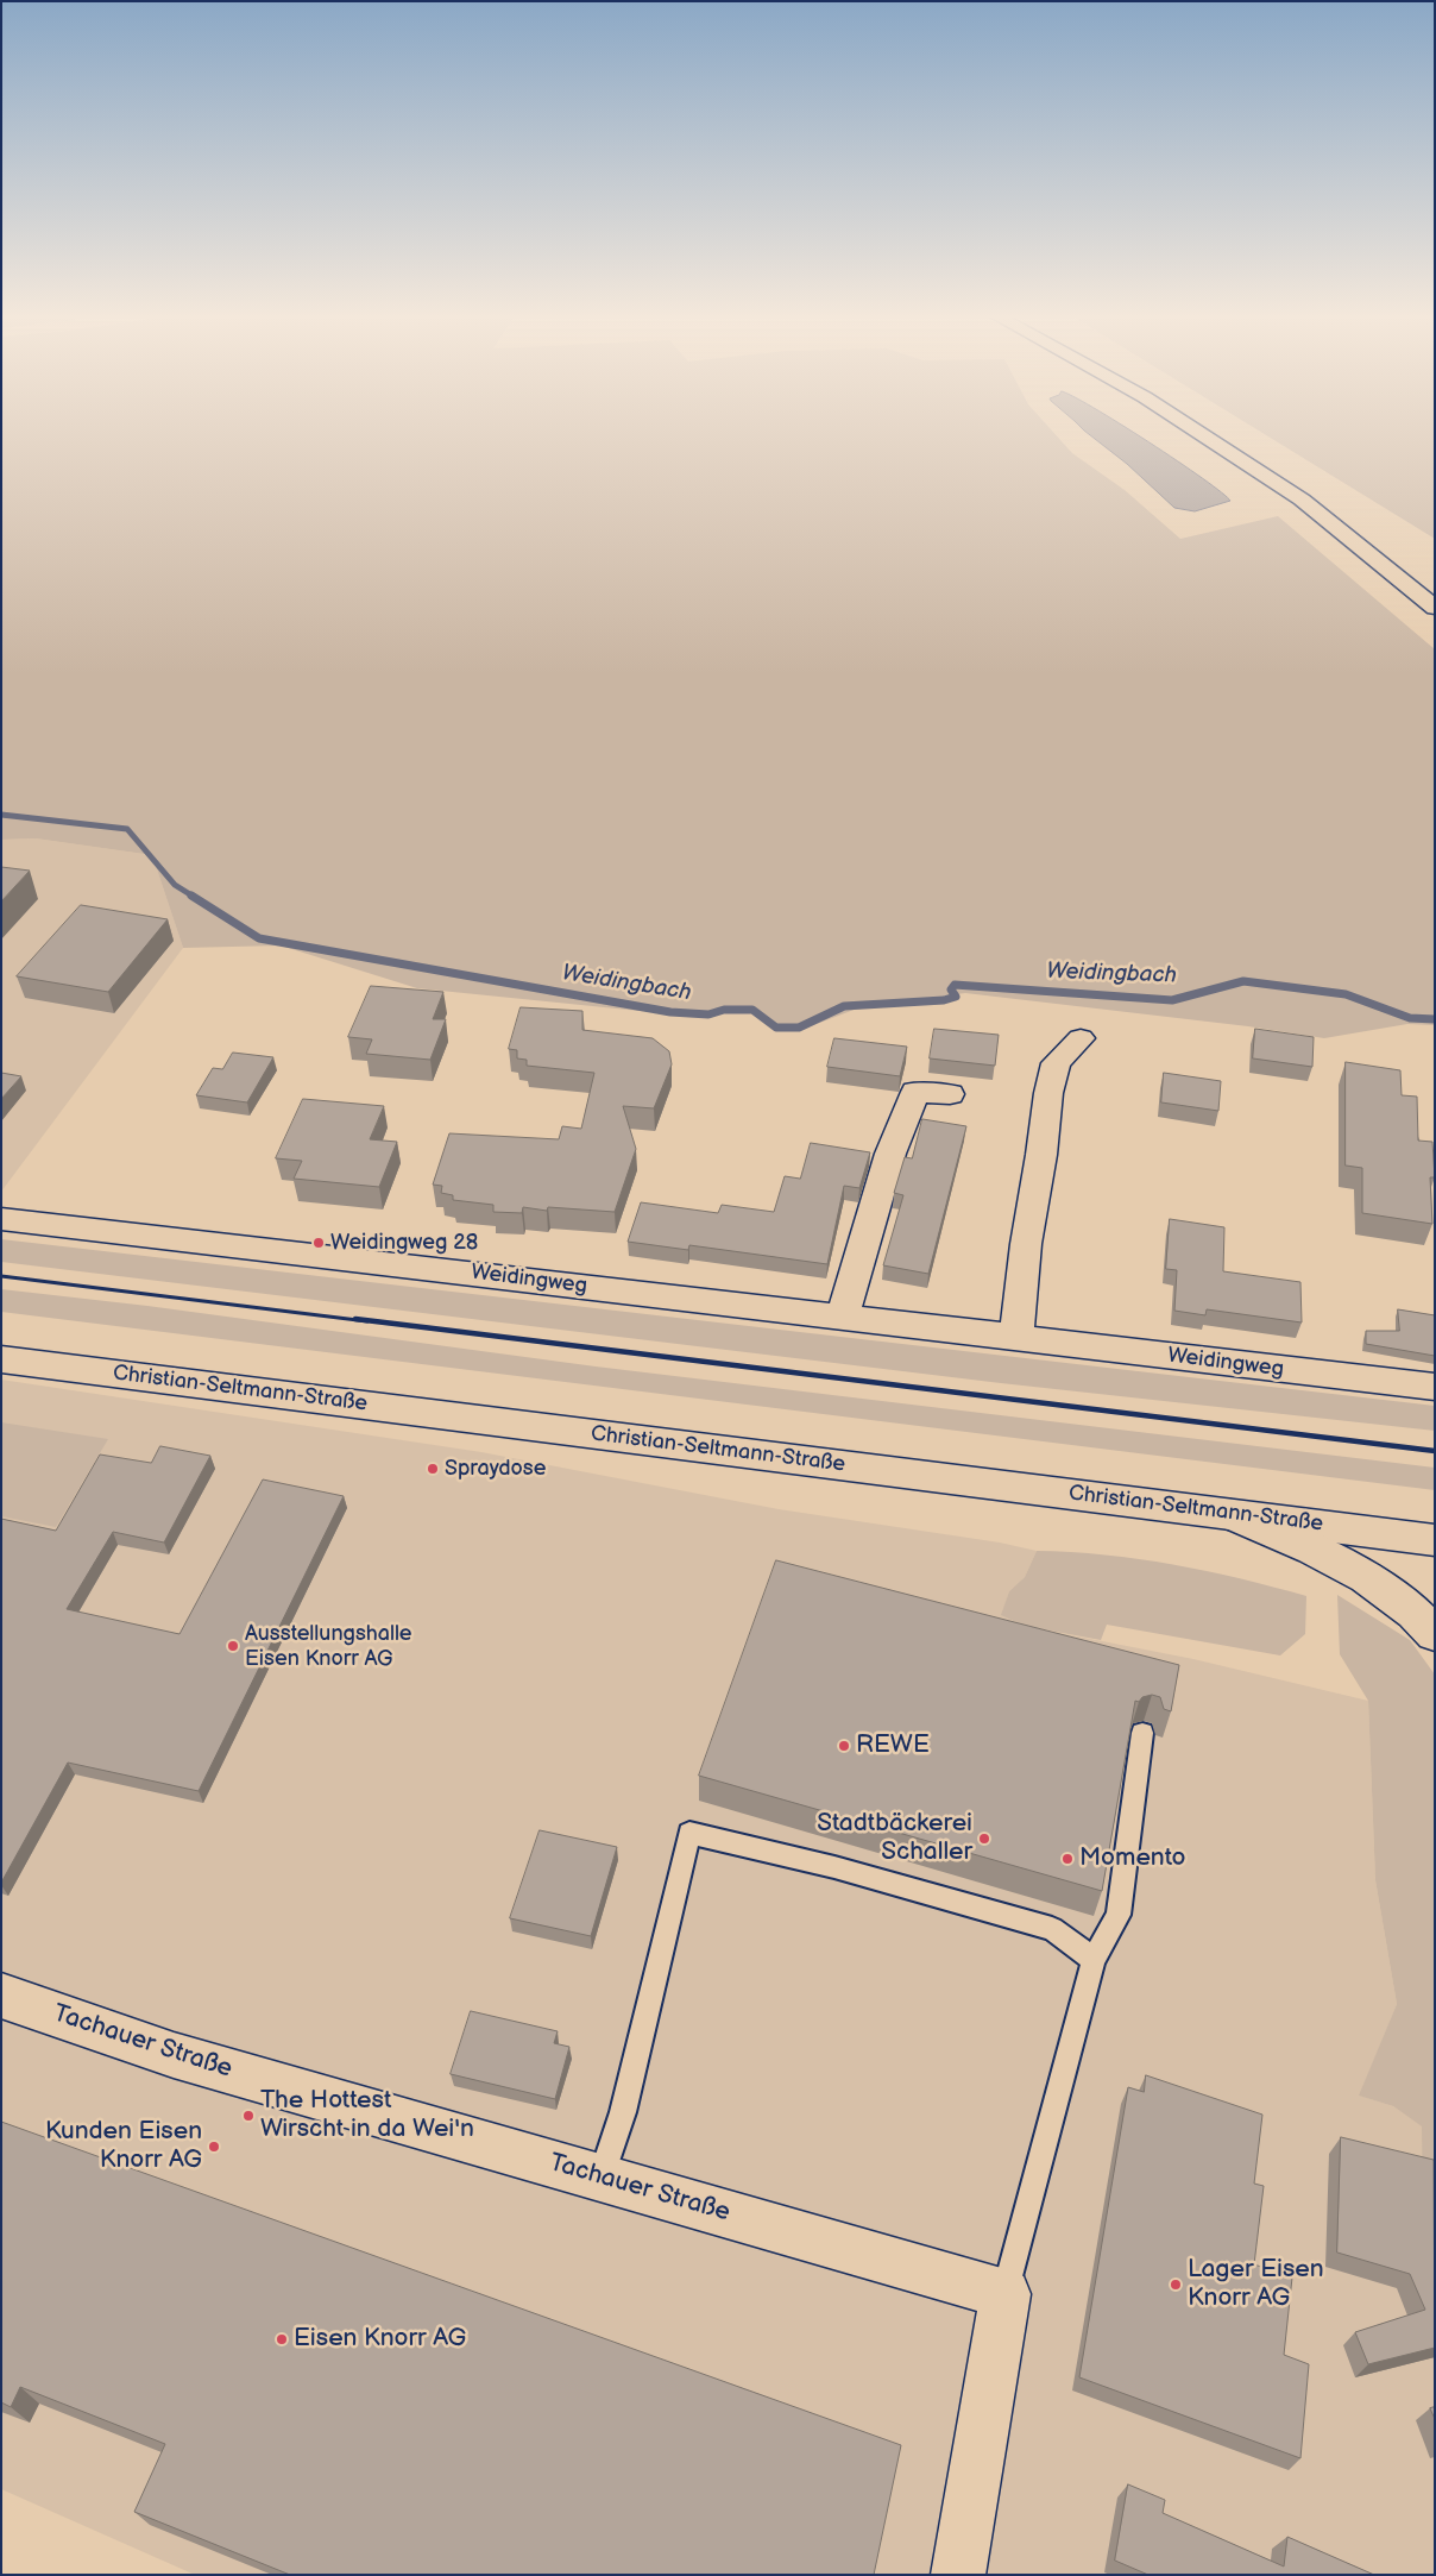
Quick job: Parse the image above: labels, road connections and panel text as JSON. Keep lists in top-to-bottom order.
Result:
{
  "streets": {
    "main road": ["Weidingweg", "Christian-Seltmann-Straße", "Tachauer Straße"]
  },
  "water": ["Weidingbach"],
  "places": [
    "Weidingweg 28",
    "Spraydose",
    "Ausstellungshalle Eisen Knorr AG",
    "REWE",
    "Stadtbäckerei Schaller",
    "Momento",
    "The Hottest Wirscht in da Wei'n",
    "Kunden Eisen Knorr AG",
    "Lager Eisen Knorr AG",
    "Eisen Knorr AG"
  ]
}
